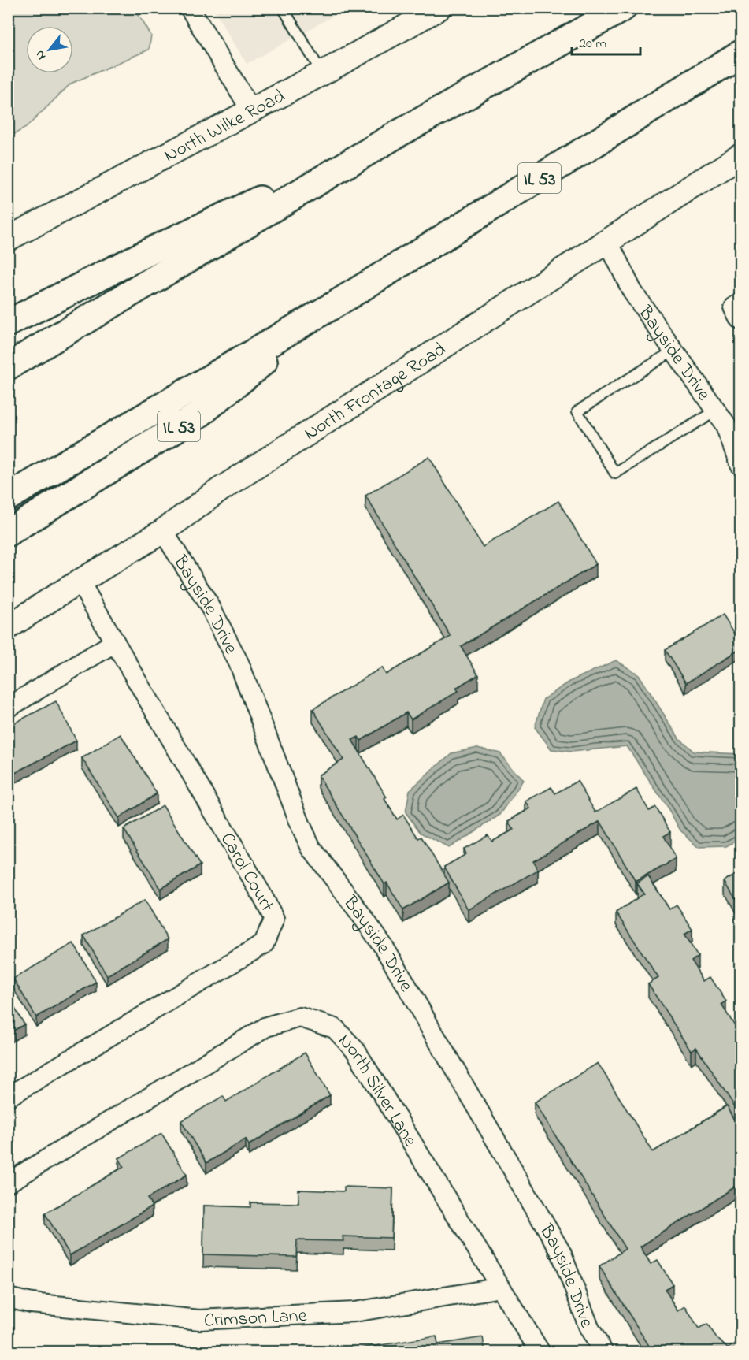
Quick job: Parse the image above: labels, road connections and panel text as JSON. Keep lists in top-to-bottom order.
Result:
{
  "streets": {
    "highway": ["IL 53"],
    "street": [
      "North Wilke Road",
      "Bayside Drive",
      "North Frontage Road",
      "Carol Court",
      "North Silver Lane",
      "Crimson Lane"
    ]
  },
  "crossings": [
    ["Bayside Drive", "North Frontage Road"],
    ["North Frontage Road", "Carol Court"],
    ["North Silver Lane", "Crimson Lane"]
  ],
  "scale_bar": "20 m",
  "north": "bottom left"
}
